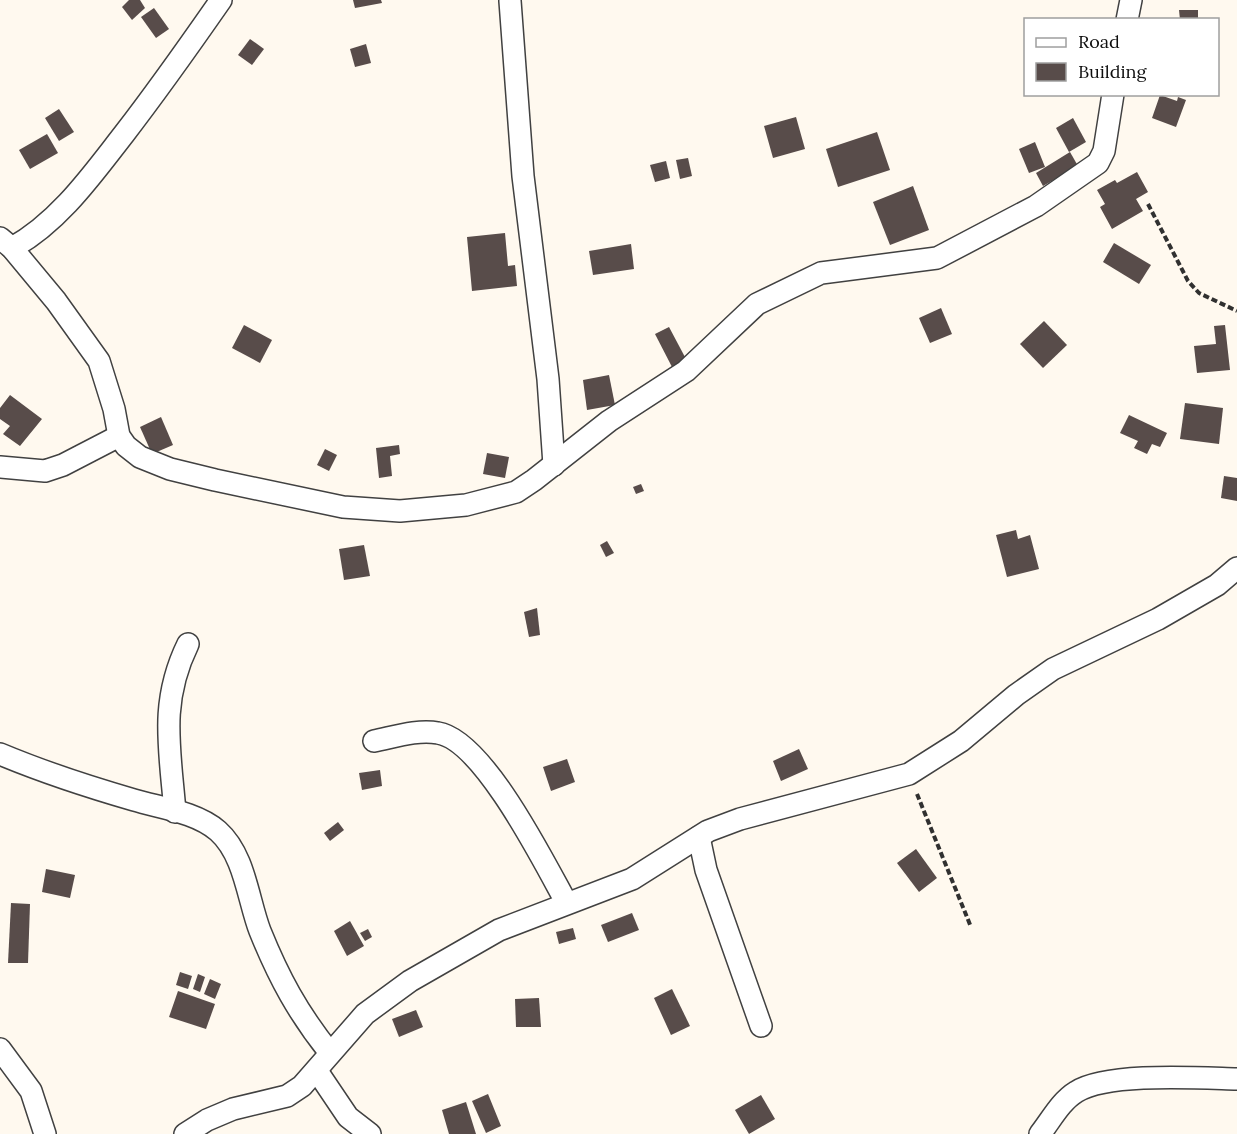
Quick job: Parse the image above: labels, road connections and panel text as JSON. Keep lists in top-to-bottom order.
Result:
{
  "legend": ["Road", "Building"]
}
